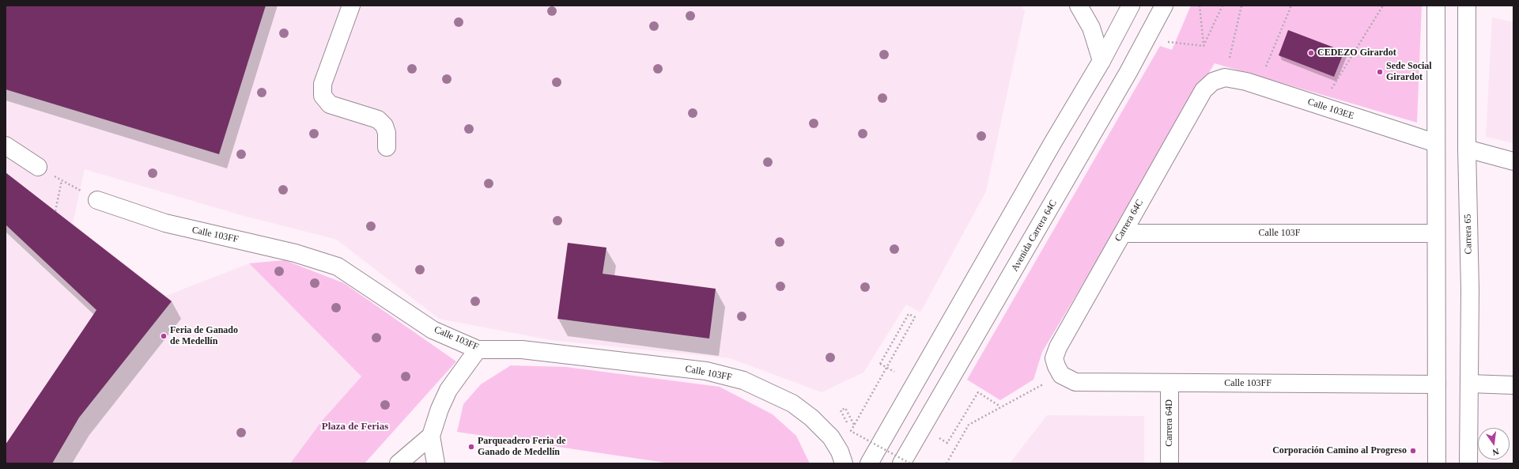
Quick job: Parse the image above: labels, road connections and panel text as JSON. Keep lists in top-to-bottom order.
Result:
{
  "streets": {
    "street": [
      "Calle 103EE",
      "Carrera 64C",
      "Calle 103F",
      "Carrera 65",
      "Calle 103FF",
      "Avenida Carrera 64C",
      "Carrera 64D"
    ]
  },
  "crossings": [
    ["Calle 103EE", "Carrera 64C"],
    ["Carrera 64C", "Calle 103F"],
    ["Carrera 64C", "Calle 103FF"],
    ["Calle 103FF", "Carrera 64D"]
  ],
  "districts": ["Plaza de Ferias"],
  "places": [
    "CEDEZO Girardot",
    "Sede Social Girardot",
    "Feria de Ganado de Medellín",
    "Parqueadero Feria de Ganado de Medellín",
    "Corporación Camino al Progreso"
  ],
  "north": "bottom"
}
